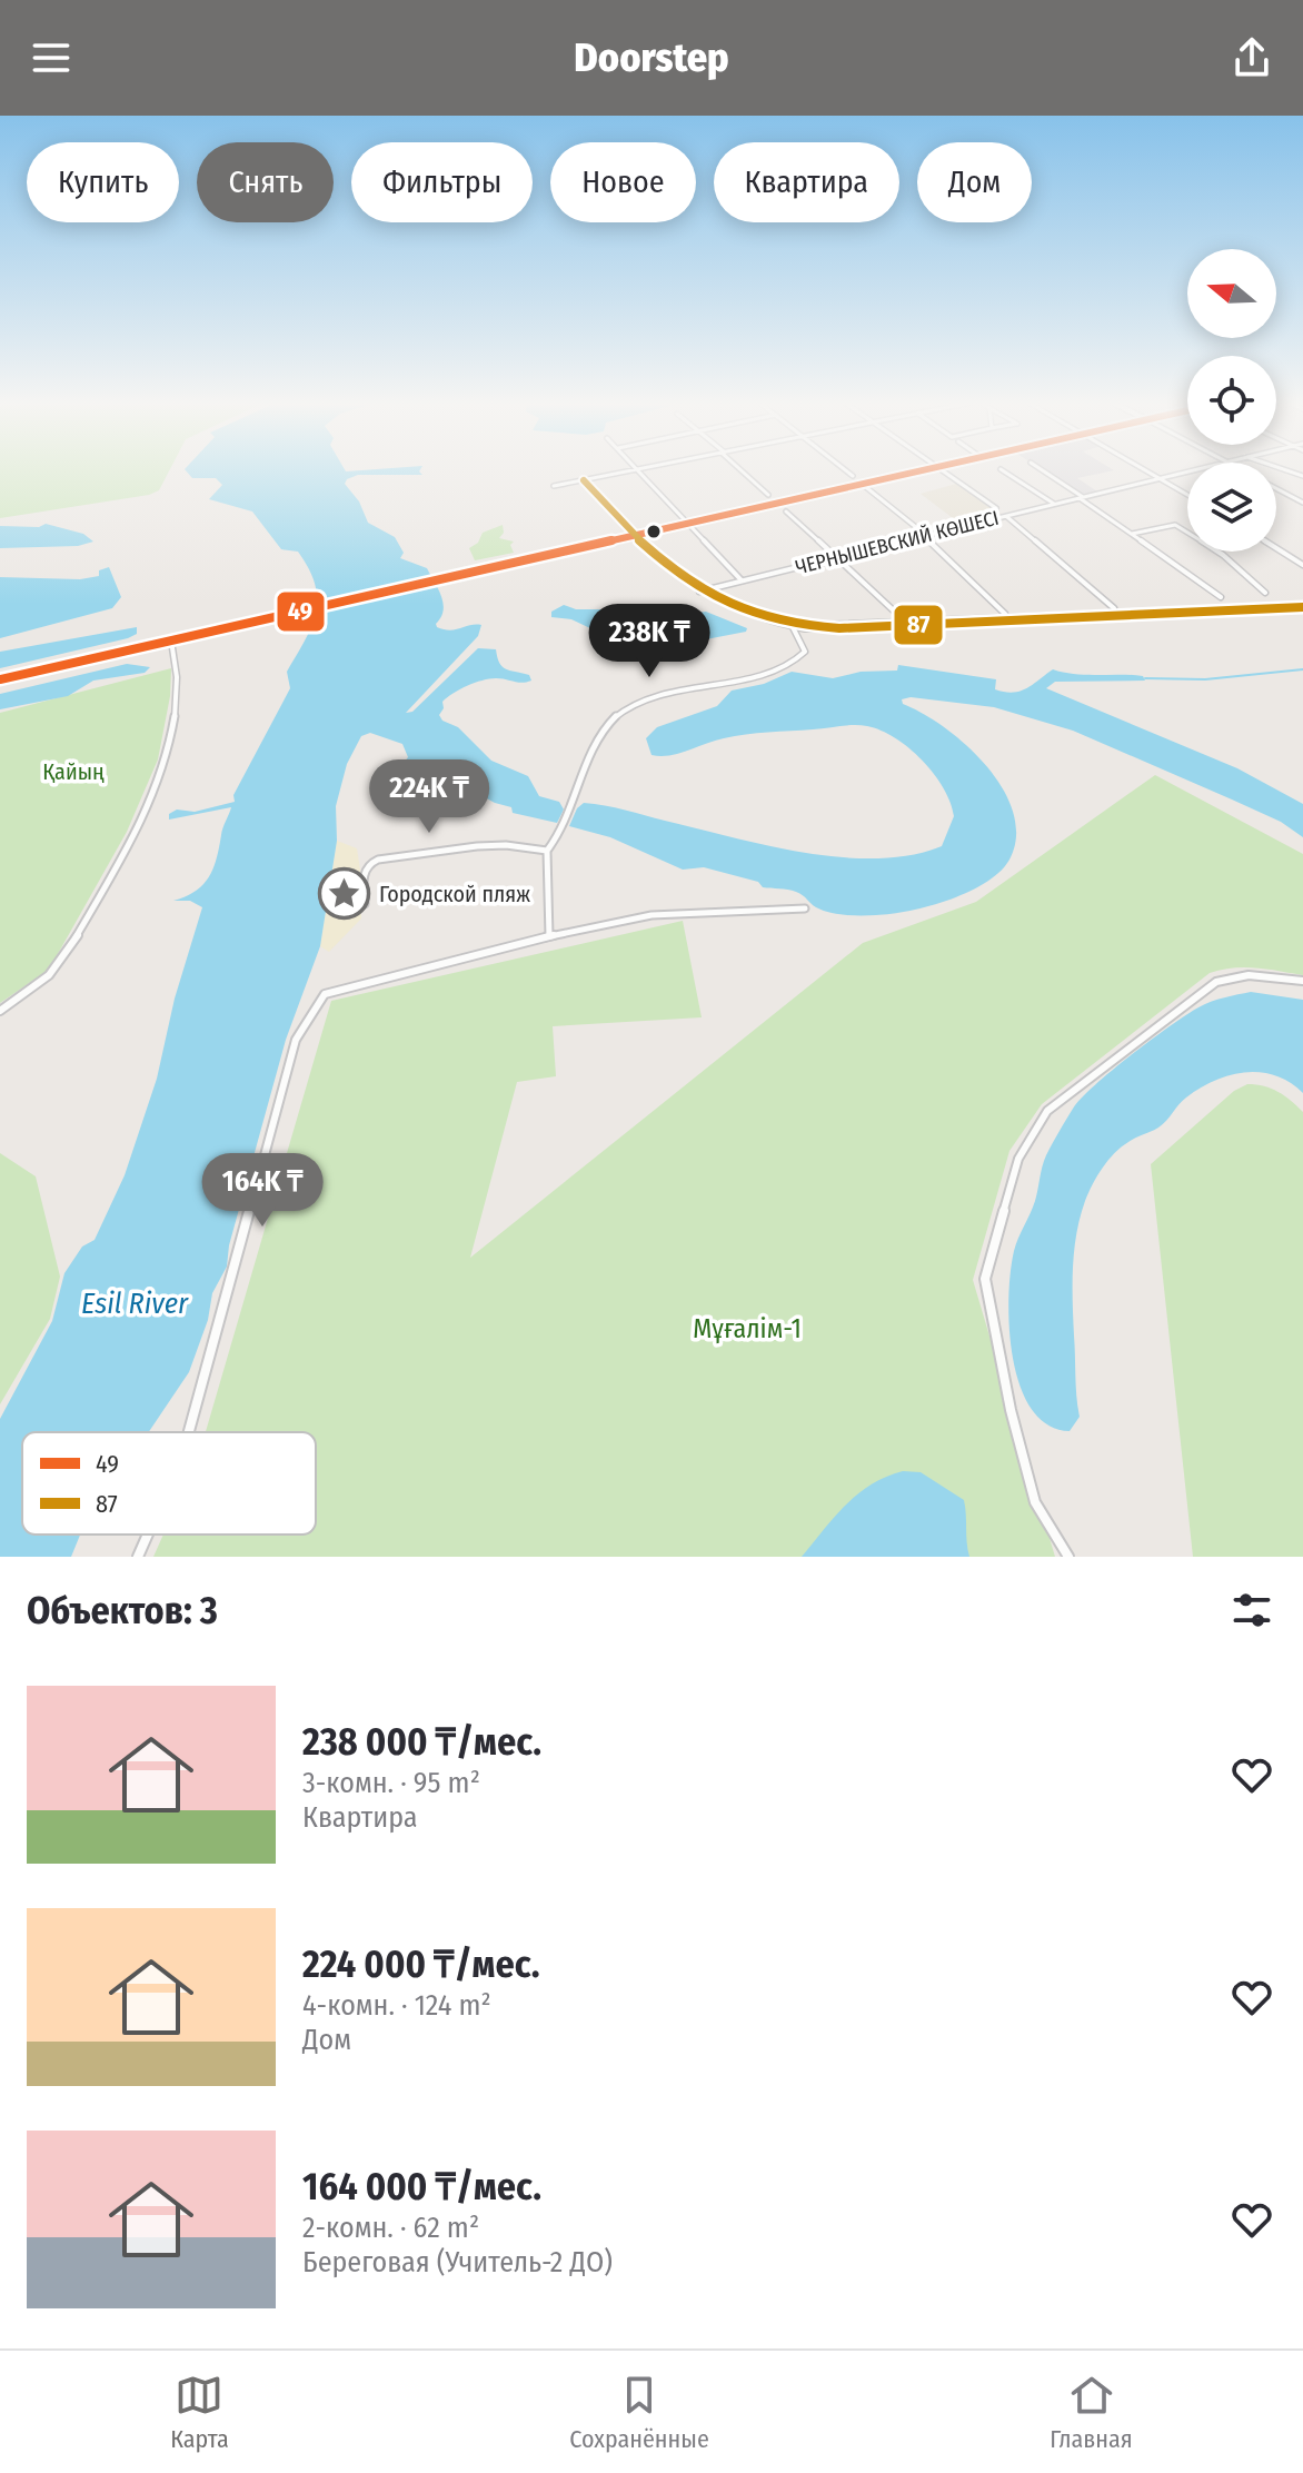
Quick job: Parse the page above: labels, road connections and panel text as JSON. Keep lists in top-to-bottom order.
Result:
{
  "streets": {
    "street": ["ЧЕРНЫШЕВСКИЙ КӨШЕСІ"]
  },
  "water": ["Esil River"],
  "parks": ["Қайың", "Мұғалім-1"],
  "places": {
    "place": ["Городской пляж"]
  },
  "lines": ["transit line 49", "transit line 87"],
  "legend": ["49", "87"],
  "north": "left",
  "page": {
    "header": "Doorstep",
    "chip": [
      "Купить",
      "Снять",
      "Фильтры",
      "Новое",
      "Квартира",
      "Дом"
    ],
    "price": ["238K ₸", "224K ₸", "164K ₸"],
    "heading": "Объектов: 3",
    "list": [
      {
        "name": "238 000 ₸/мес.",
        "note": "3-комн. · 95 m² · Квартира"
      },
      {
        "name": "224 000 ₸/мес.",
        "note": "4-комн. · 124 m² · Дом"
      },
      {
        "name": "164 000 ₸/мес.",
        "note": "2-комн. · 62 m² · Береговая (Учитель-2 ДО)"
      }
    ],
    "tabs": ["Карта", "Сохранённые", "Главная"]
  }
}
